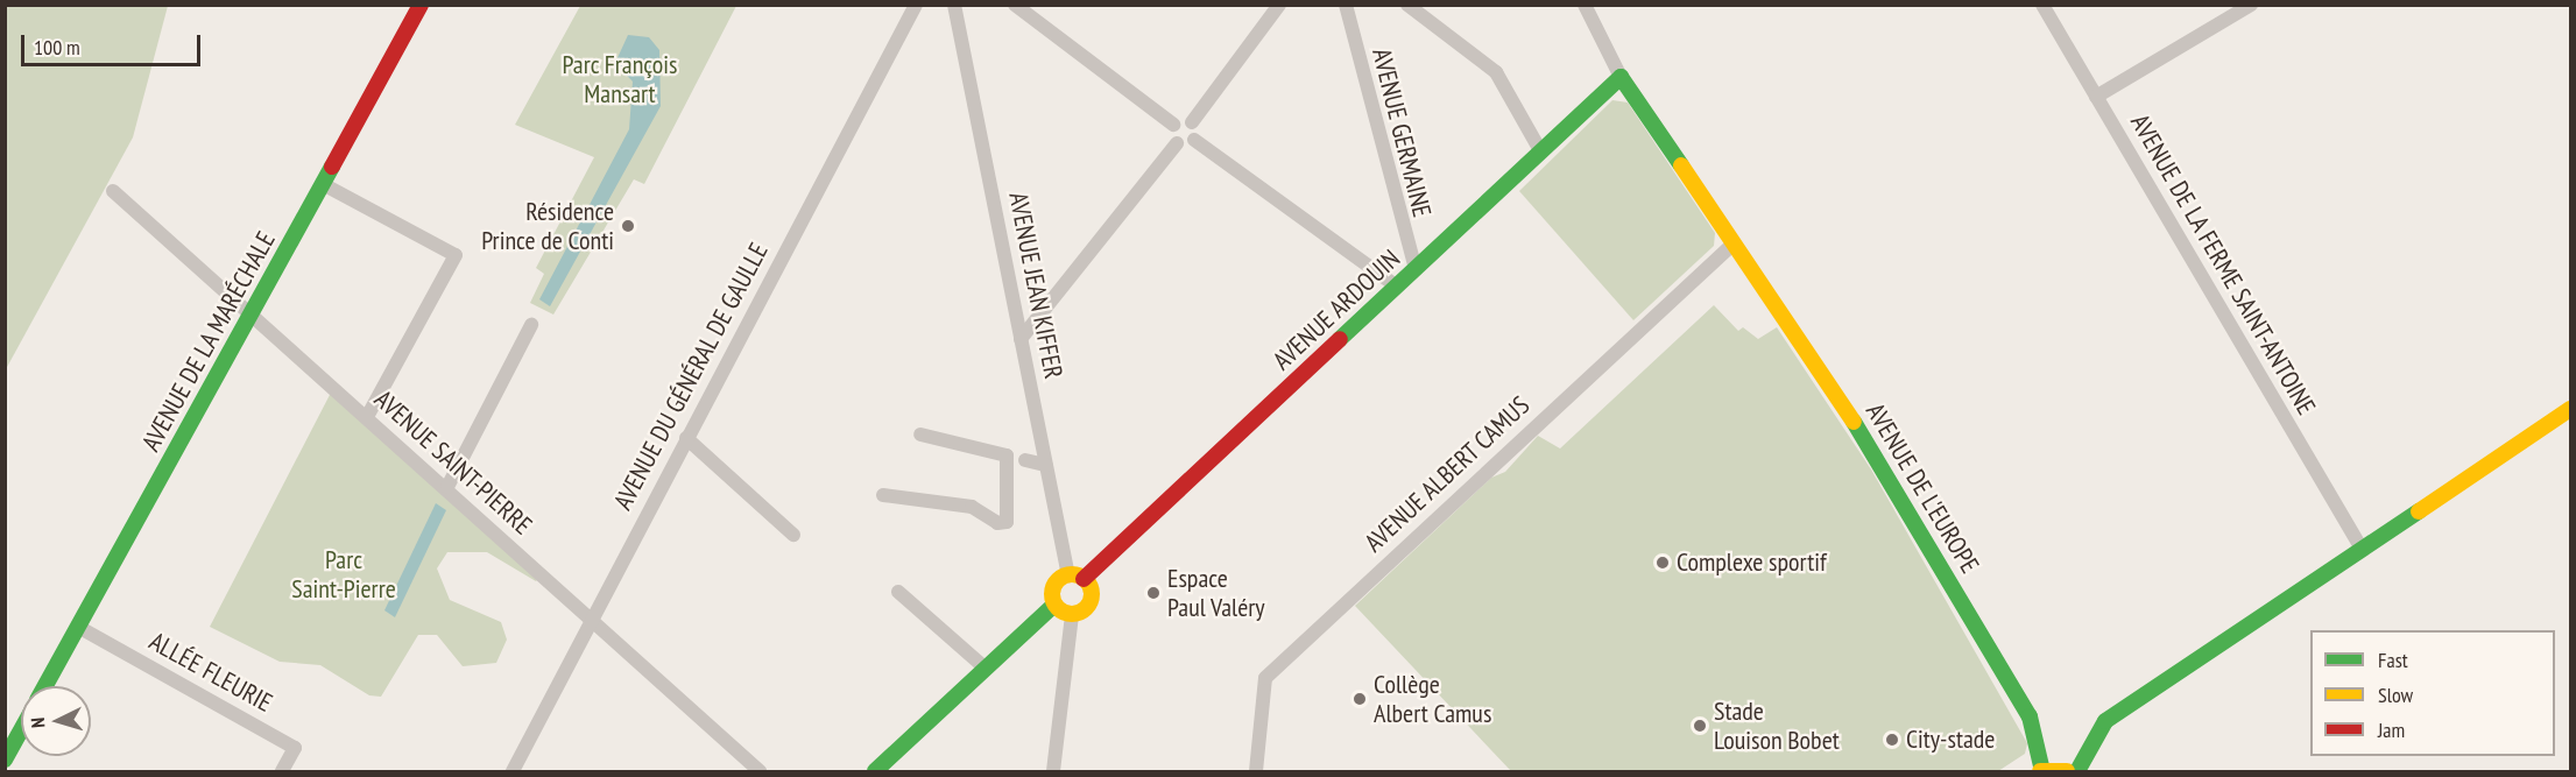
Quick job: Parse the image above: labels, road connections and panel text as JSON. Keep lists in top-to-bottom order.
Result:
{
  "streets": {
    "street": [
      "AVENUE GERMAINE",
      "AVENUE DE LA FERME SAINT-ANTOINE",
      "AVENUE JEAN KIFFER",
      "AVENUE ARDOUIN",
      "AVENUE DE LA MARÉCHALE",
      "AVENUE DU GÉNÉRAL DE GAULLE",
      "AVENUE SAINT-PIERRE",
      "AVENUE ALBERT CAMUS",
      "AVENUE DE L'EUROPE",
      "ALLÉE FLEURIE"
    ]
  },
  "crossings": [
    ["AVENUE GERMAINE", "AVENUE ARDOUIN"],
    ["AVENUE JEAN KIFFER", "AVENUE ARDOUIN"],
    ["AVENUE ARDOUIN", "AVENUE DE L'EUROPE"],
    ["AVENUE DE LA MARÉCHALE", "AVENUE SAINT-PIERRE"],
    ["AVENUE DE LA MARÉCHALE", "ALLÉE FLEURIE"],
    ["AVENUE DU GÉNÉRAL DE GAULLE", "AVENUE SAINT-PIERRE"],
    ["AVENUE ALBERT CAMUS", "AVENUE DE L'EUROPE"]
  ],
  "parks": ["Parc François Mansart", "Parc Saint-Pierre"],
  "places": [
    "Résidence Prince de Conti",
    "Complexe sportif",
    "Espace Paul Valéry",
    "Collège Albert Camus",
    "Stade Louison Bobet",
    "City-stade"
  ],
  "legend": ["Fast", "Slow", "Jam"],
  "scale_bar": "100 m",
  "north": "left"
}
